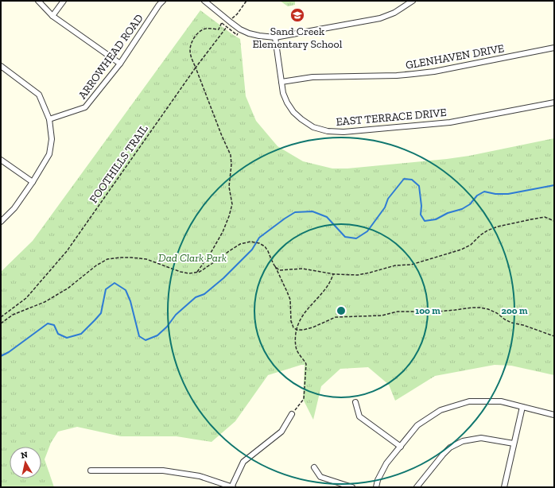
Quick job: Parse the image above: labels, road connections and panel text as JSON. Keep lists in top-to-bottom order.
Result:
{
  "streets": {
    "street": ["ARROWHEAD ROAD", "GLENHAVEN DRIVE", "EAST TERRACE DRIVE"],
    "path": ["FOOTHILLS TRAIL"]
  },
  "crossings": [
    ["GLENHAVEN DRIVE", "EAST TERRACE DRIVE"]
  ],
  "parks": ["Dad Clark Park"],
  "places": {
    "school or university": ["Sand Creek Elementary School"]
  },
  "north": "top",
  "rings": ["100 m", "200 m"]
}
